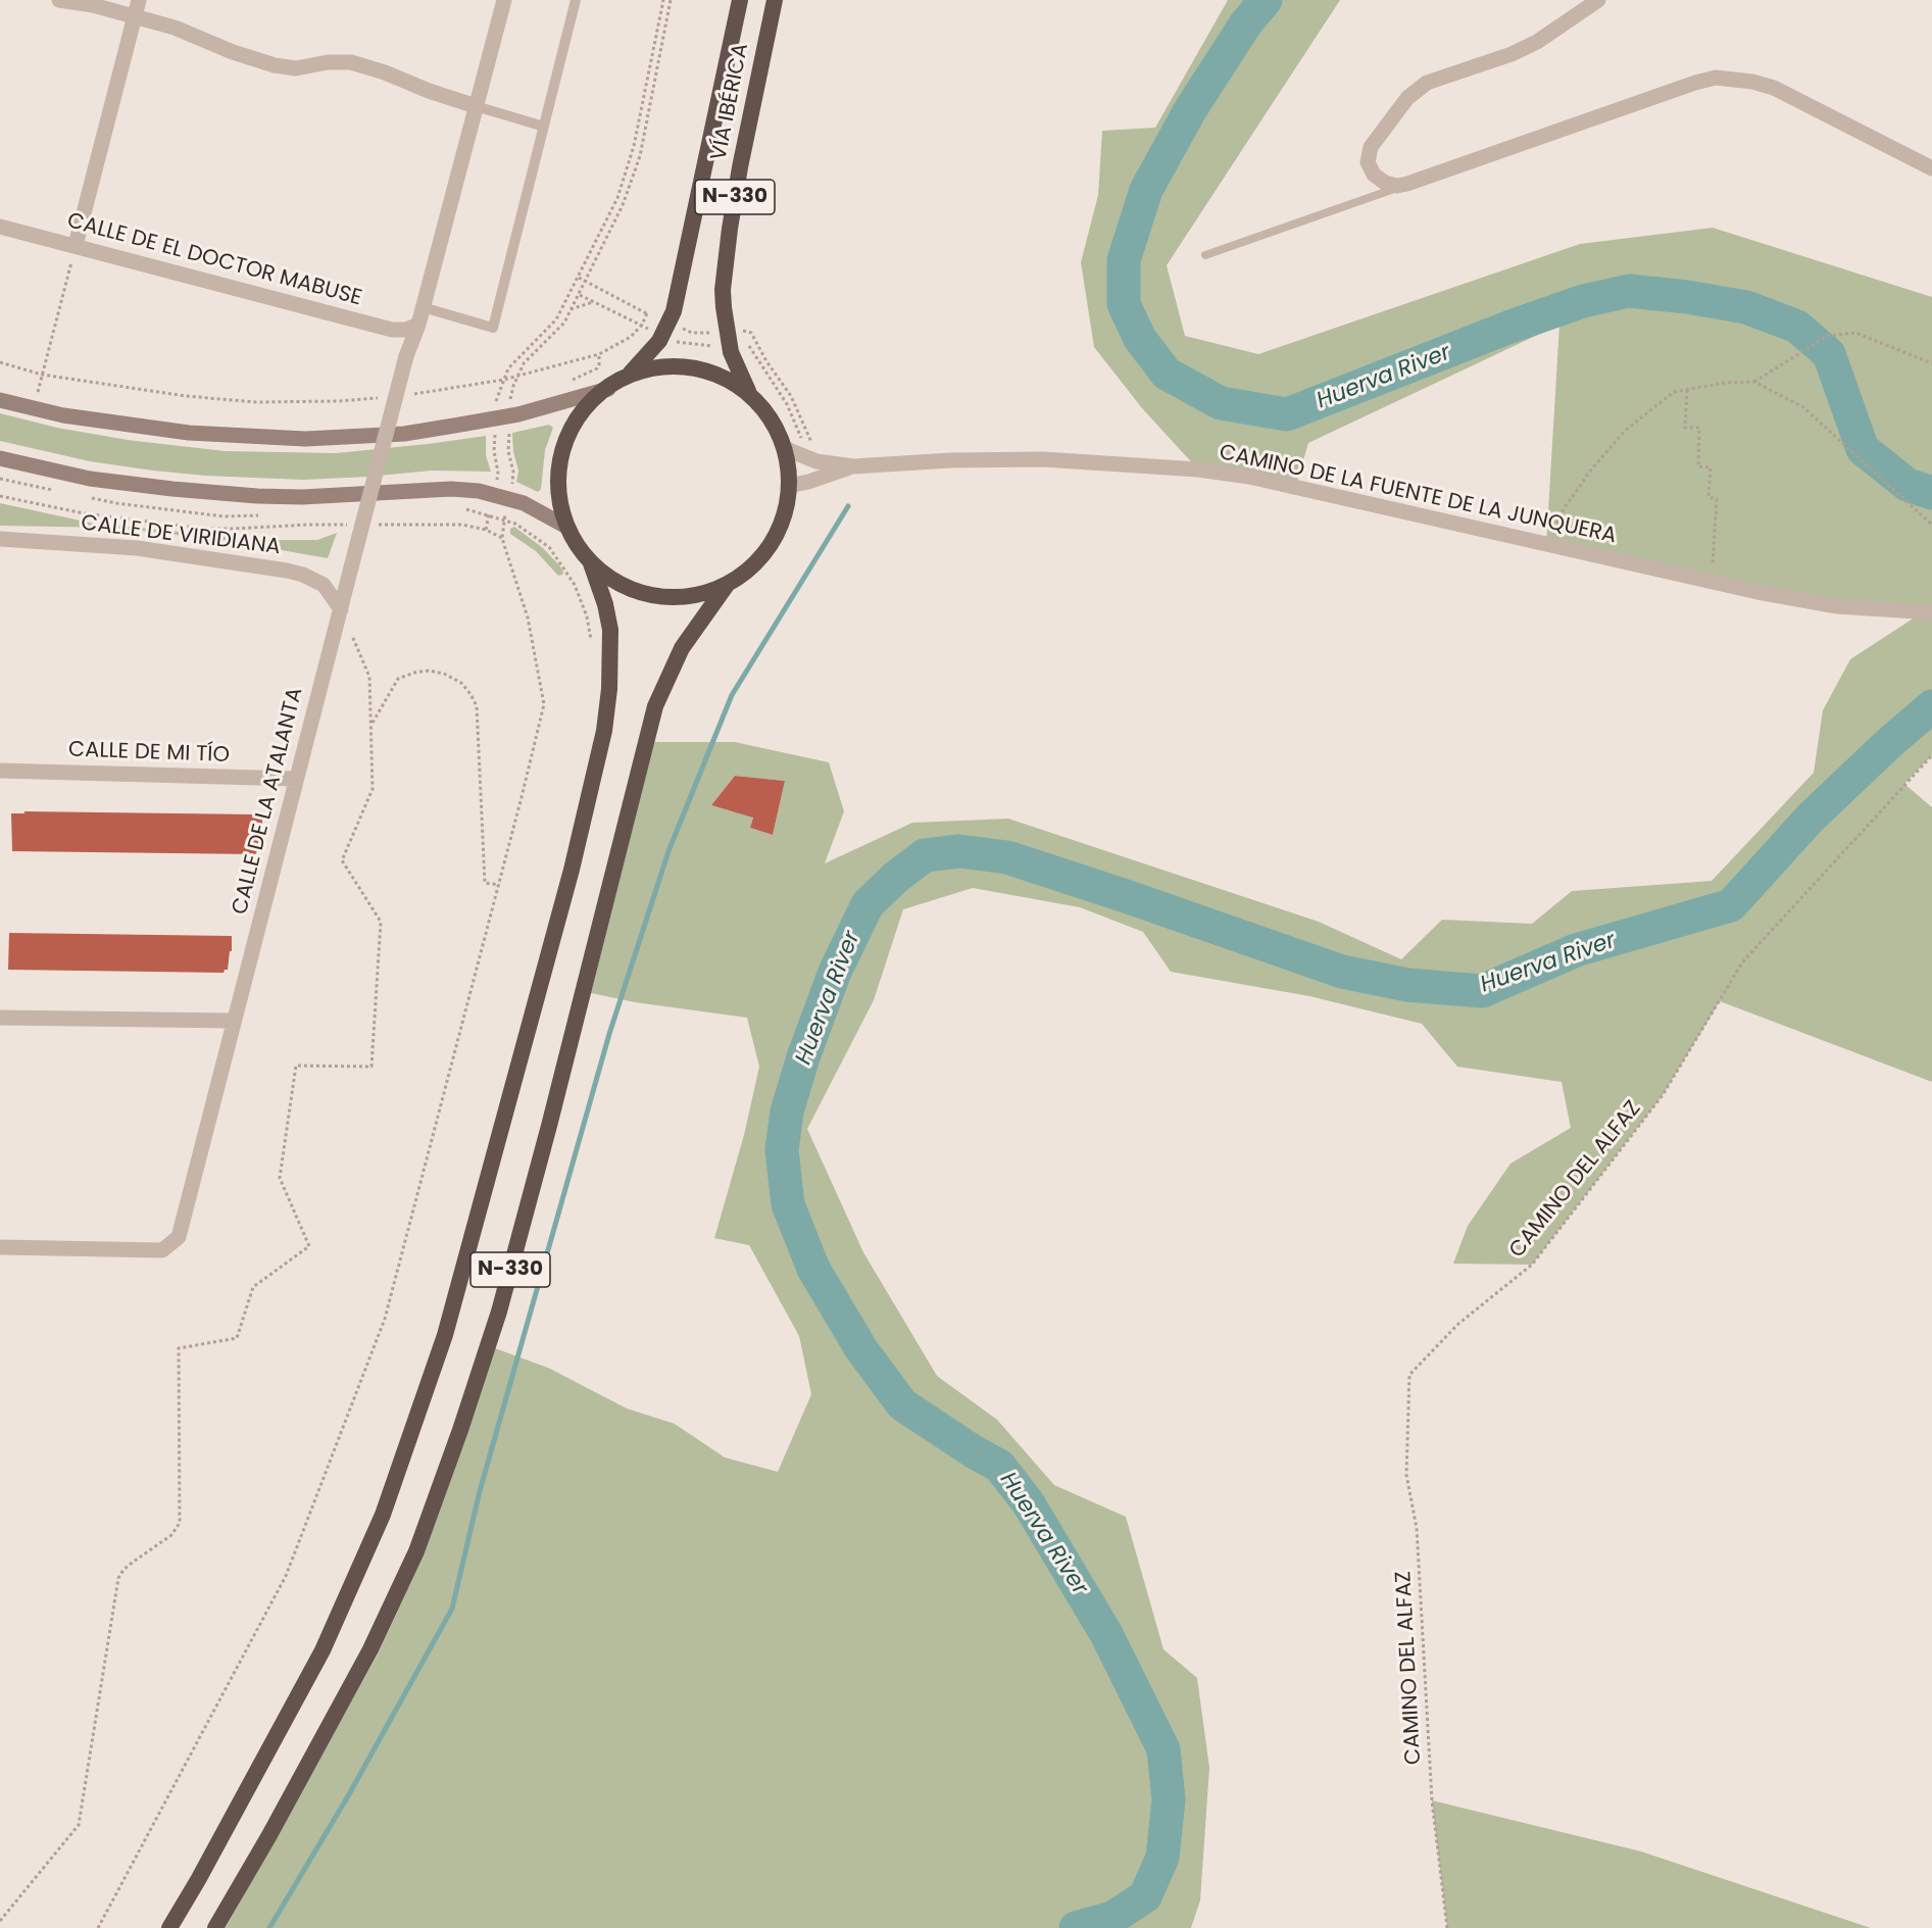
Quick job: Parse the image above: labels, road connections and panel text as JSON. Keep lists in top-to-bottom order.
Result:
{
  "streets": {
    "highway": ["VÍA IBÉRICA", "N-330"],
    "street": [
      "CALLE DE EL DOCTOR MABUSE",
      "CAMINO DE LA FUENTE DE LA JUNQUERA",
      "CALLE DE VIRIDIANA",
      "CALLE DE MI TÍO",
      "CALLE DE LA ATALANTA"
    ],
    "path": ["CAMINO DEL ALFAZ"]
  },
  "crossings": [
    ["VÍA IBÉRICA", "N-330"],
    ["N-330", "CAMINO DE LA FUENTE DE LA JUNQUERA"],
    ["CALLE DE EL DOCTOR MABUSE", "CALLE DE LA ATALANTA"],
    ["CALLE DE VIRIDIANA", "CALLE DE LA ATALANTA"],
    ["CALLE DE MI TÍO", "CALLE DE LA ATALANTA"]
  ],
  "water": ["Huerva River"]
}
